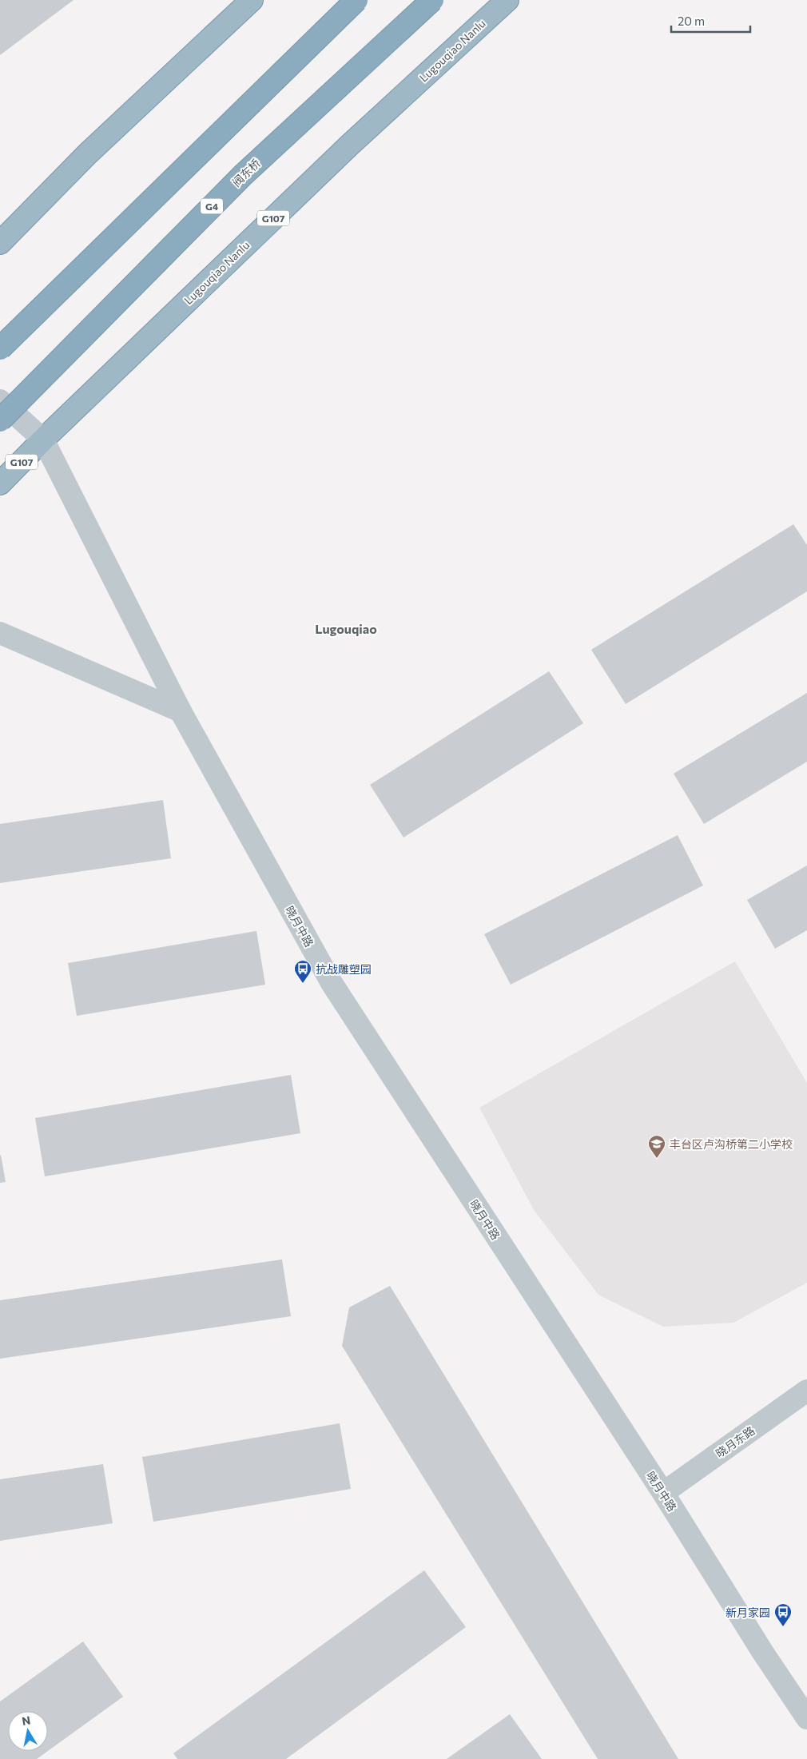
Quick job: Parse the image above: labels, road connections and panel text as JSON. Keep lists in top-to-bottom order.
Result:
{
  "streets": {
    "highway": [
      "Lugouqiao Nanlu",
      "阀东桥",
      "G4",
      "G107"
    ],
    "street": ["晓月中路", "晓月东路"]
  },
  "crossings": [
    ["Lugouqiao Nanlu", "晓月中路"],
    ["晓月中路", "晓月东路"]
  ],
  "districts": ["Lugouqiao"],
  "places": {
    "bus stop": ["抗战雕塑园", "新月家园"],
    "school or university": ["丰台区卢沟桥第二小学校"]
  },
  "scale_bar": "20 m",
  "north": "top"
}
